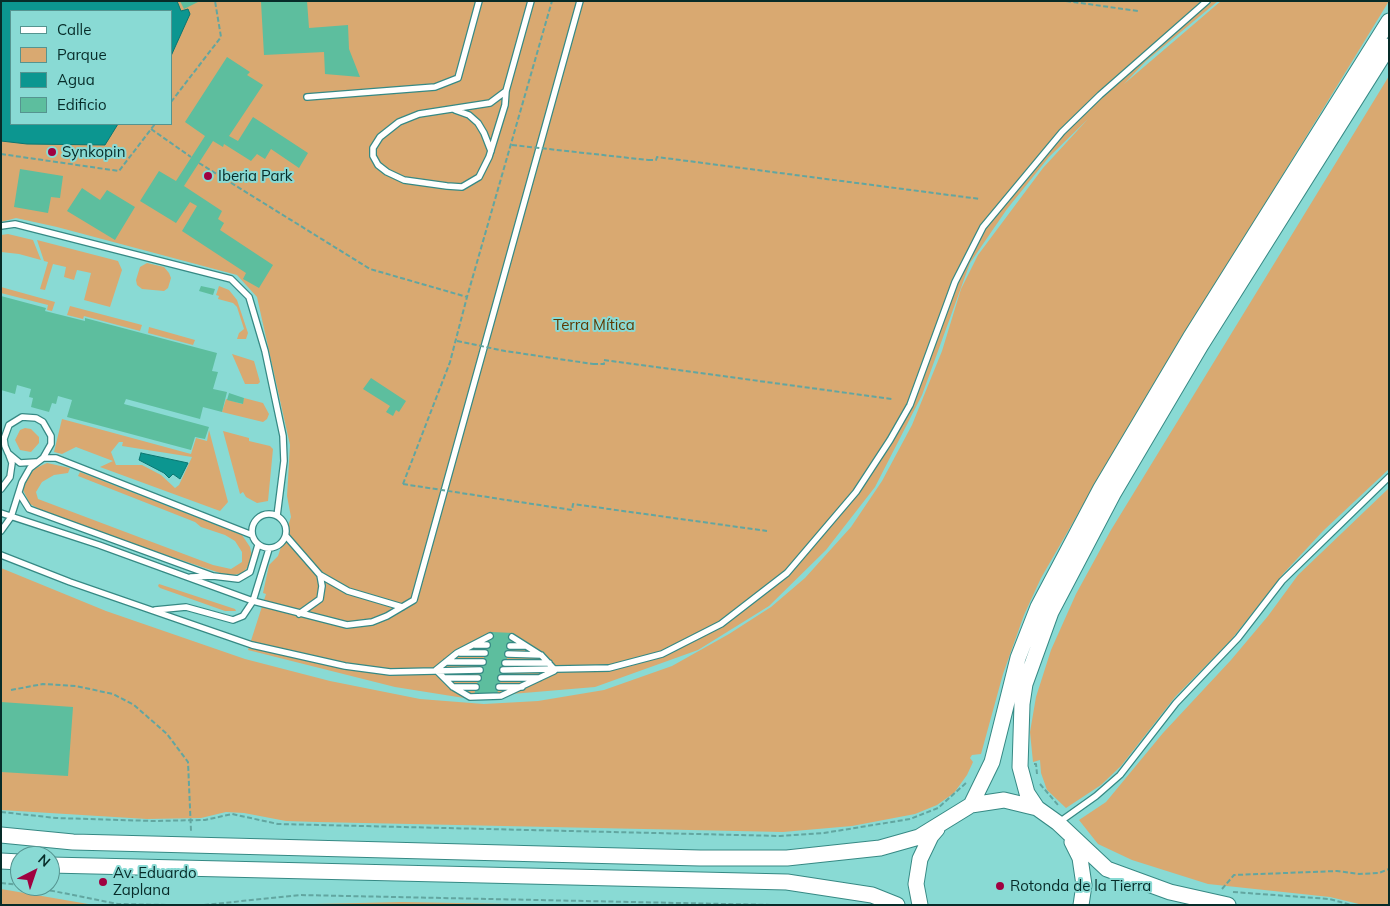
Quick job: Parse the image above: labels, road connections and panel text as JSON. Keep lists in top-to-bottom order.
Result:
{
  "parks": ["Terra Mítica"],
  "places": [
    "Synkopin",
    "Iberia Park",
    "Av. Eduardo Zaplana",
    "Rotonda de la Tierra"
  ],
  "legend": [
    "Calle",
    "Parque",
    "Agua",
    "Edificio"
  ],
  "north": "top right"
}
